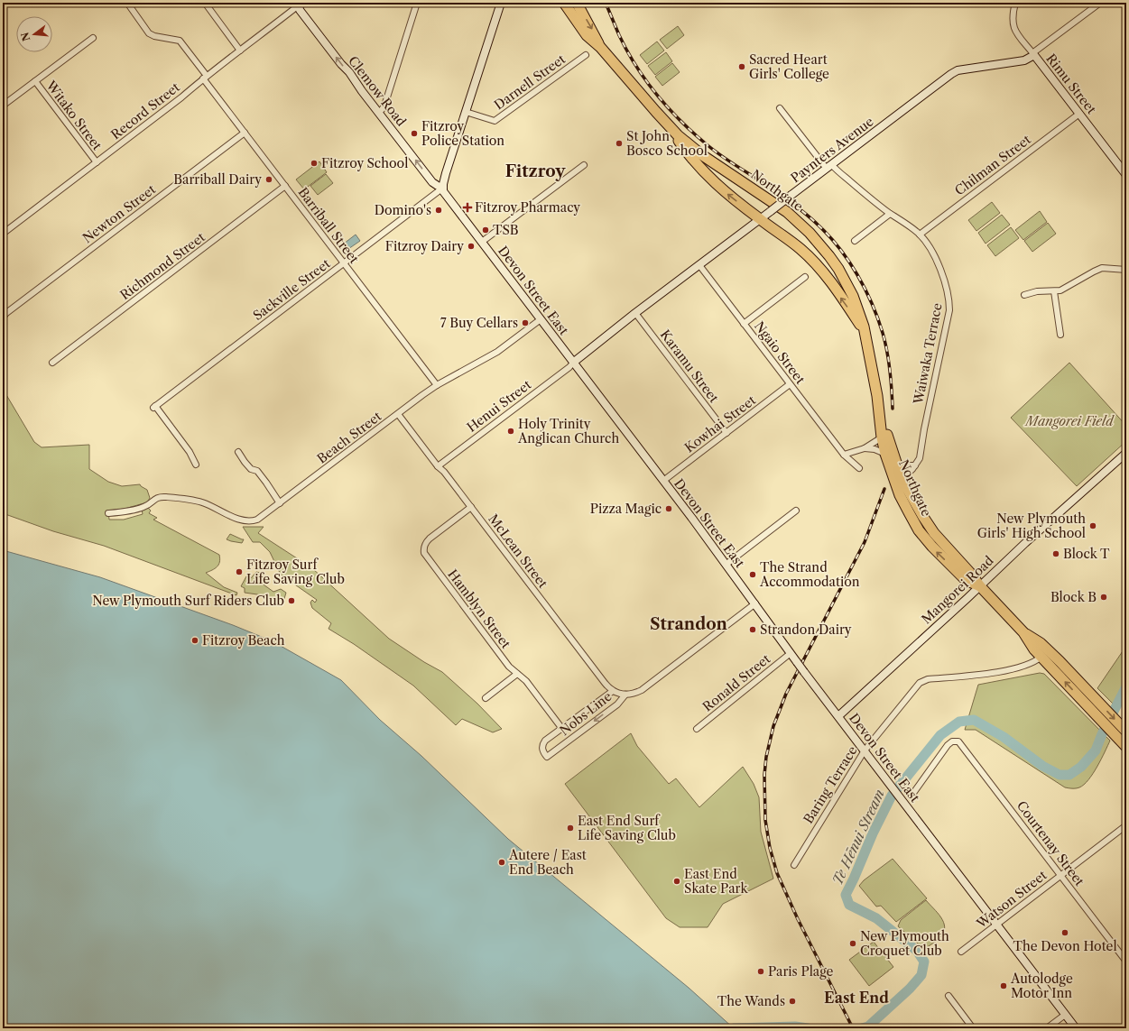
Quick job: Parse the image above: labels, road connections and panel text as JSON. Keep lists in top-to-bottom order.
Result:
{
  "streets": {
    "highway": ["Northgate"],
    "main road": [
      "Rimu Street",
      "Clemow Road",
      "Paynters Avenue",
      "Devon Street East",
      "Mangorei Road"
    ],
    "street": [
      "Darnell Street",
      "Record Street",
      "Witako Street",
      "Chilman Street",
      "Newton Street",
      "Barriball Street",
      "Richmond Street",
      "Sackville Street",
      "Ngaio Street",
      "Waiwaka Terrace",
      "Karamu Street",
      "Henui Street",
      "Kowhai Street",
      "Beach Street",
      "McLean Street",
      "Hamblyn Street",
      "Ronald Street",
      "Nobs Line",
      "Baring Terrace",
      "Courtenay Street",
      "Watson Street"
    ]
  },
  "crossings": [
    ["Rimu Street", "Paynters Avenue"],
    ["Rimu Street", "Chilman Street"],
    ["Clemow Road", "Record Street"],
    ["Clemow Road", "Sackville Street"],
    ["Clemow Road", "Devon Street East"],
    ["Record Street", "Witako Street"],
    ["Record Street", "Barriball Street"],
    ["Paynters Avenue", "Devon Street East"],
    ["Paynters Avenue", "Ngaio Street"],
    ["Paynters Avenue", "Waiwaka Terrace"],
    ["Paynters Avenue", "Karamu Street"],
    ["Paynters Avenue", "Henui Street"],
    ["Chilman Street", "Waiwaka Terrace"],
    ["Northgate", "Waiwaka Terrace"],
    ["Northgate", "Mangorei Road"],
    ["Northgate", "Baring Terrace"],
    ["Newton Street", "Barriball Street"],
    ["Barriball Street", "Richmond Street"],
    ["Barriball Street", "Sackville Street"],
    ["Barriball Street", "Beach Street"],
    ["Sackville Street", "Devon Street East"],
    ["Devon Street East", "Henui Street"],
    ["Devon Street East", "Kowhai Street"],
    ["Devon Street East", "Beach Street"],
    ["Devon Street East", "Mangorei Road"],
    ["Devon Street East", "Ronald Street"],
    ["Devon Street East", "Nobs Line"],
    ["Devon Street East", "Baring Terrace"],
    ["Devon Street East", "Watson Street"],
    ["Ngaio Street", "Kowhai Street"],
    ["Karamu Street", "Kowhai Street"],
    ["Henui Street", "McLean Street"],
    ["Beach Street", "McLean Street"],
    ["McLean Street", "Hamblyn Street"],
    ["McLean Street", "Nobs Line"],
    ["Hamblyn Street", "Nobs Line"],
    ["Courtenay Street", "Watson Street"]
  ],
  "one_way": ["Clemow Road"],
  "districts": ["Fitzroy", "Strandon", "East End"],
  "water": ["Te Hēnui Stream"],
  "parks": ["Mangorei Field"],
  "places": {
    "other": [
      "Sacred Heart Girls' College",
      "Fitzroy Police Station",
      "St John Bosco School",
      "Fitzroy School",
      "Barriball Dairy",
      "Domino's",
      "TSB",
      "Fitzroy Dairy",
      "7 Buy Cellars",
      "Holy Trinity Anglican Church",
      "Pizza Magic",
      "New Plymouth Girls' High School",
      "Block T",
      "Fitzroy Surf Life Saving Club",
      "The Strand Accommodation",
      "Block B",
      "New Plymouth Surf Riders Club",
      "Strandon Dairy",
      "Fitzroy Beach",
      "East End Surf Life Saving Club",
      "Autere / East End Beach",
      "East End Skate Park",
      "The Devon Hotel",
      "New Plymouth Croquet Club",
      "Paris Plage",
      "Autolodge Motor Inn",
      "The Wands"
    ],
    "health": ["Fitzroy Pharmacy"]
  },
  "north": "left"
}
